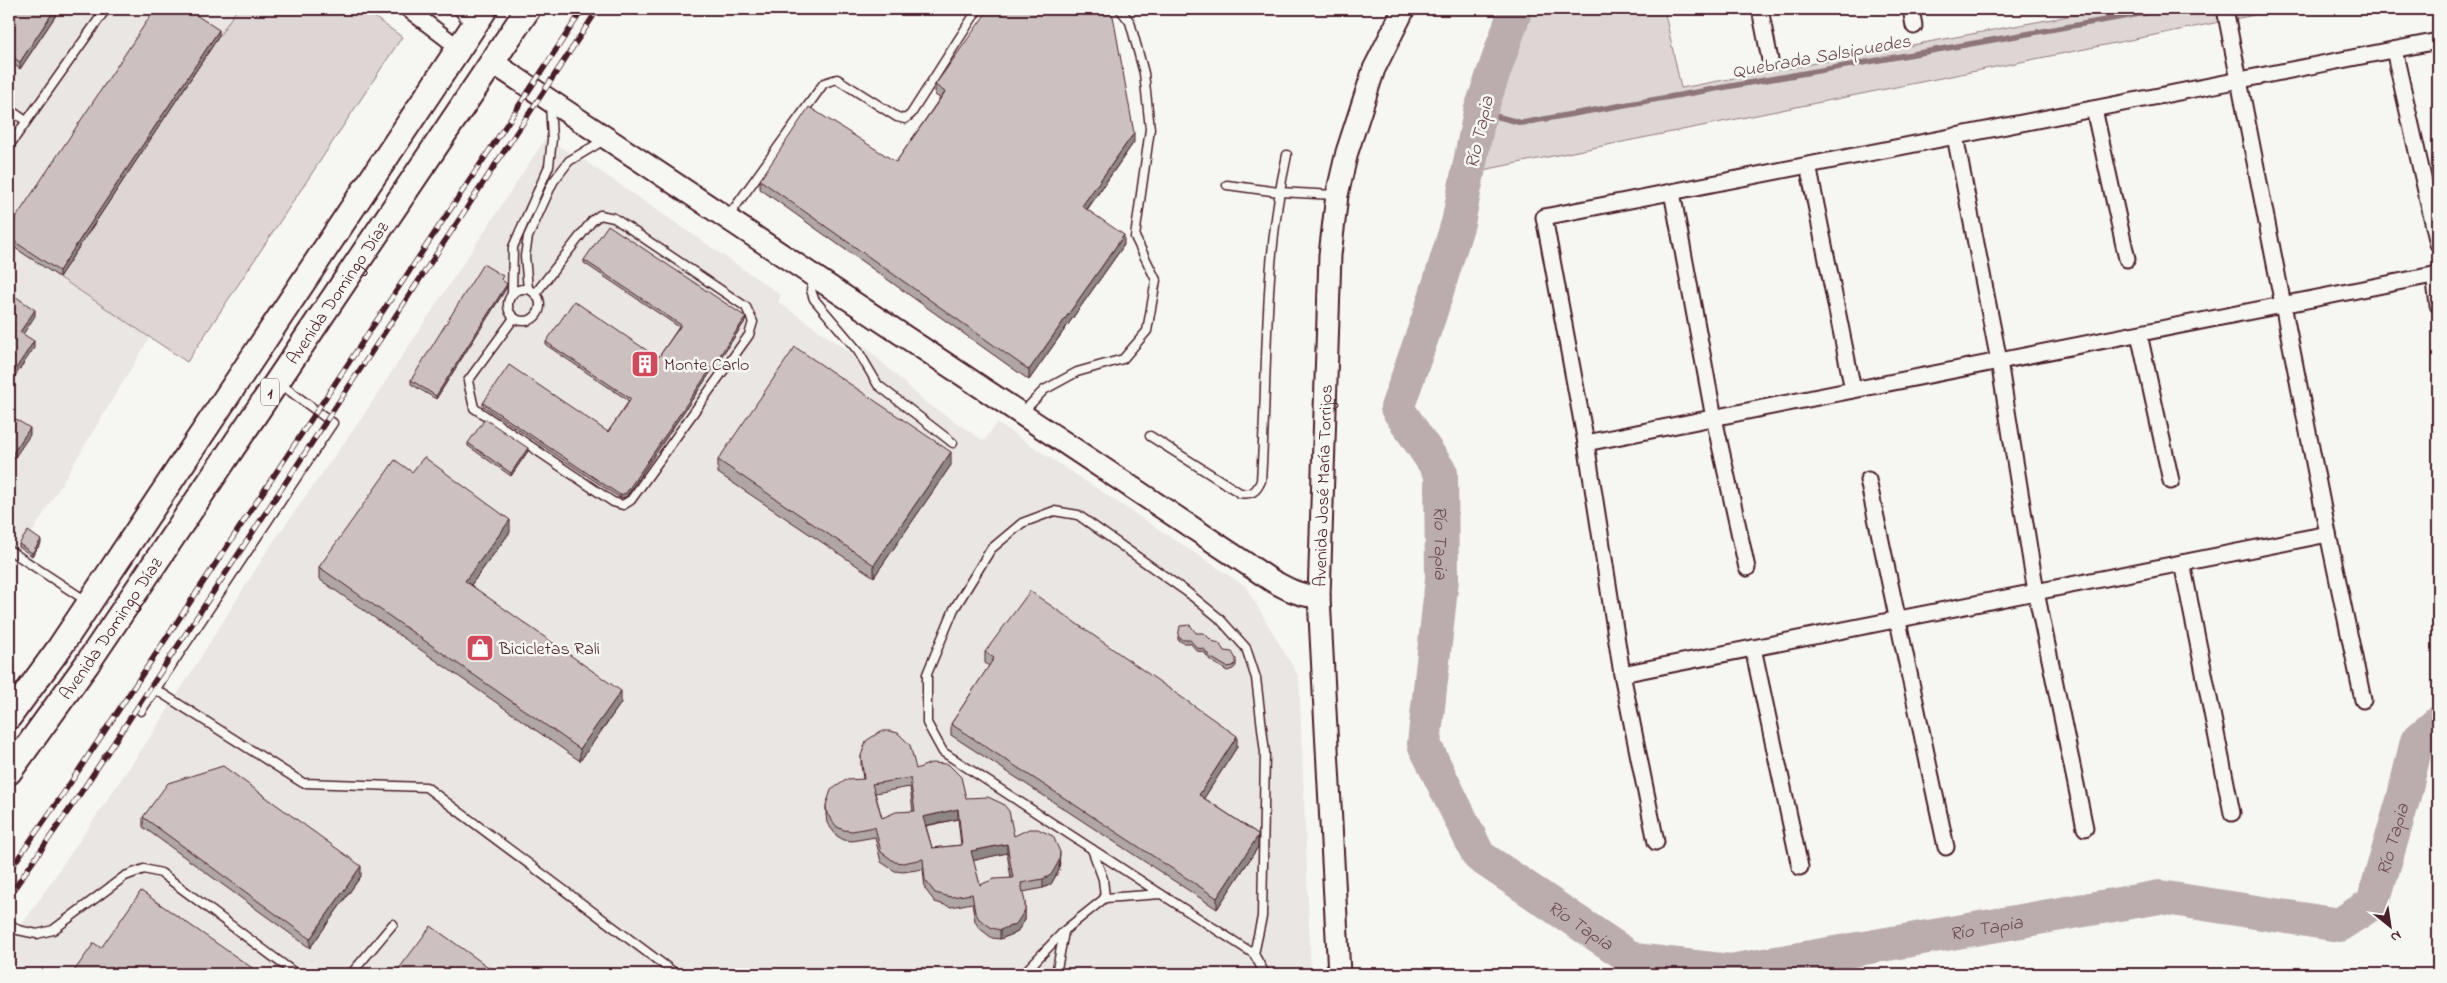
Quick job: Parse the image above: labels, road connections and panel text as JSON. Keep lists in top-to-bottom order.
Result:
{
  "streets": {
    "main road": ["Avenida Domingo Díaz", "1"],
    "street": ["Avenida José María Torrijos"]
  },
  "water": ["Quebrada Salsipuedes", "Río Tapia"],
  "places": {
    "building": ["Monte Carlo"],
    "shop": ["Bicicletas Rali"]
  },
  "north": "bottom right"
}
